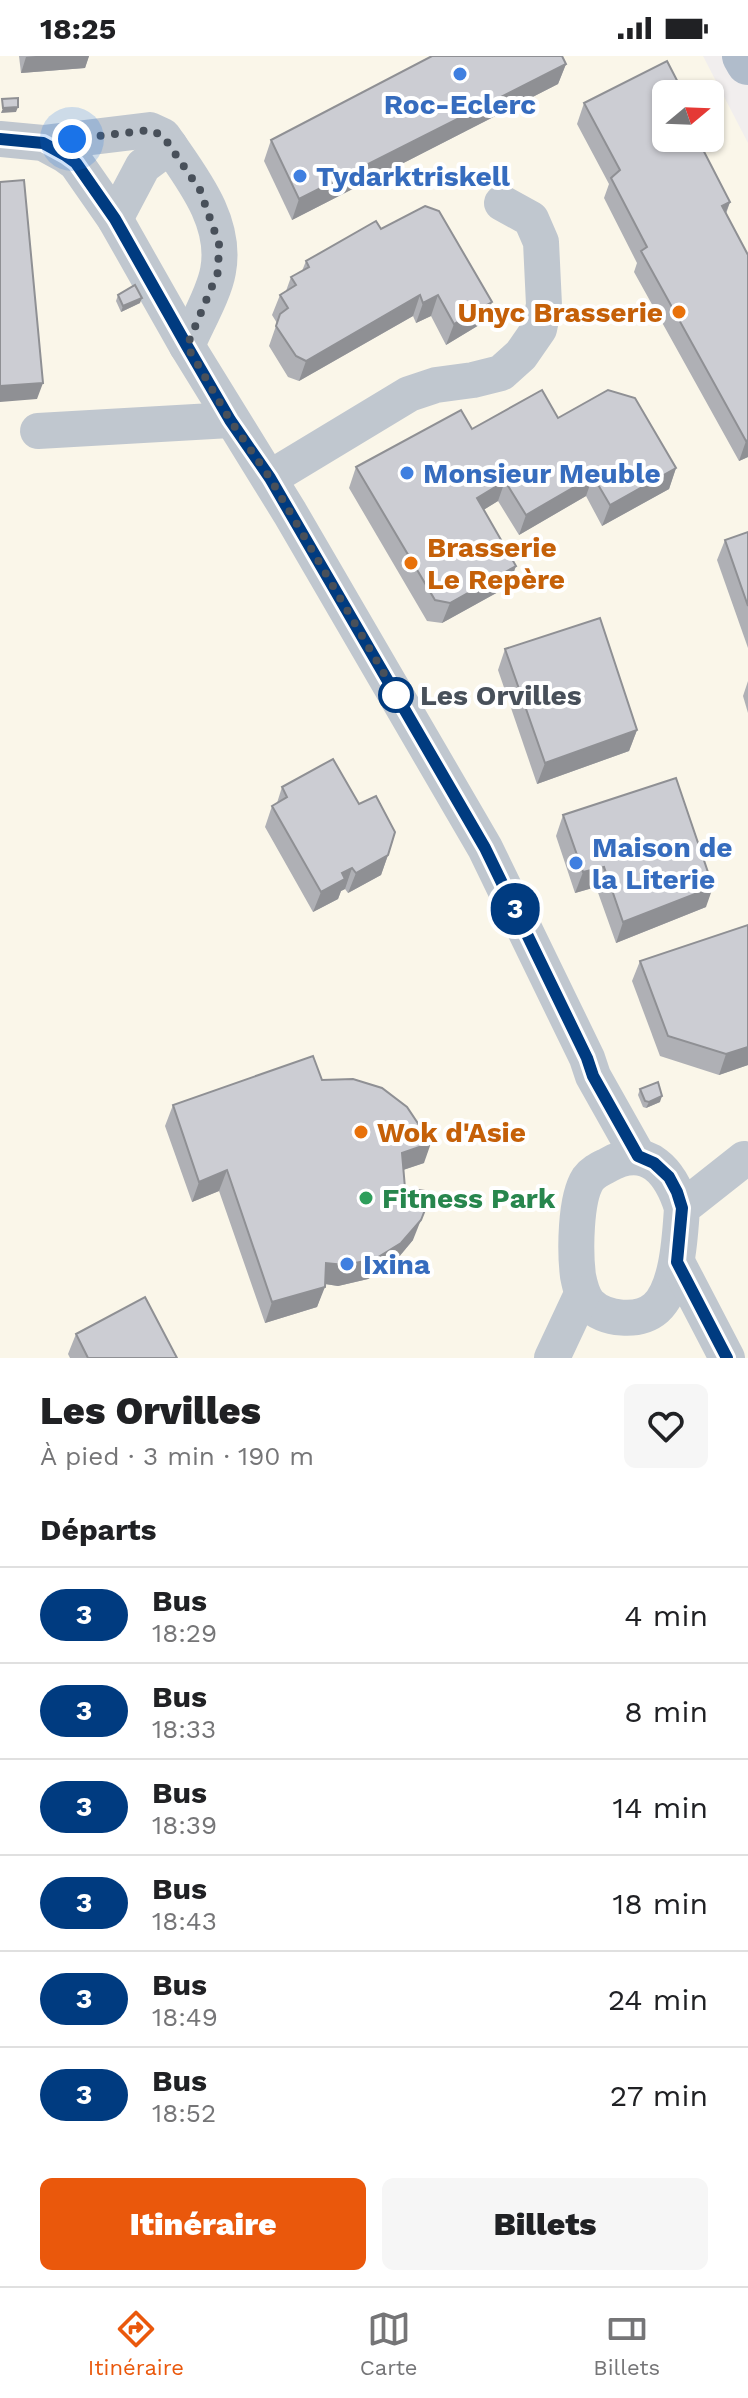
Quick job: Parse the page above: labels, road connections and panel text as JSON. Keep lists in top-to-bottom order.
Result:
{
  "places": [
    "Roc-Eclerc",
    "Tydarktriskell",
    "Unyc Brasserie",
    "Monsieur Meuble",
    "Brasserie Le Repère",
    "Les Orvilles",
    "Maison de la Literie",
    "Wok d'Asie",
    "Fitness Park",
    "Ixina"
  ],
  "lines": ["bus line 3"],
  "north": "right",
  "page": {
    "status": "18:25",
    "on_map": "3",
    "heading": [
      ["Les Orvilles", "À pied · 3 min · 190 m"],
      "Départs"
    ],
    "list": [
      {
        "mark": "3",
        "name": "Bus",
        "note": "18:29",
        "value": "4 min"
      },
      {
        "mark": "3",
        "name": "Bus",
        "note": "18:33",
        "value": "8 min"
      },
      {
        "mark": "3",
        "name": "Bus",
        "note": "18:39",
        "value": "14 min"
      },
      {
        "mark": "3",
        "name": "Bus",
        "note": "18:43",
        "value": "18 min"
      },
      {
        "mark": "3",
        "name": "Bus",
        "note": "18:49",
        "value": "24 min"
      },
      {
        "mark": "3",
        "name": "Bus",
        "note": "18:52",
        "value": "27 min"
      }
    ],
    "buttons": ["Itinéraire", "Billets"],
    "tabs": ["Itinéraire", "Carte", "Billets"]
  }
}
